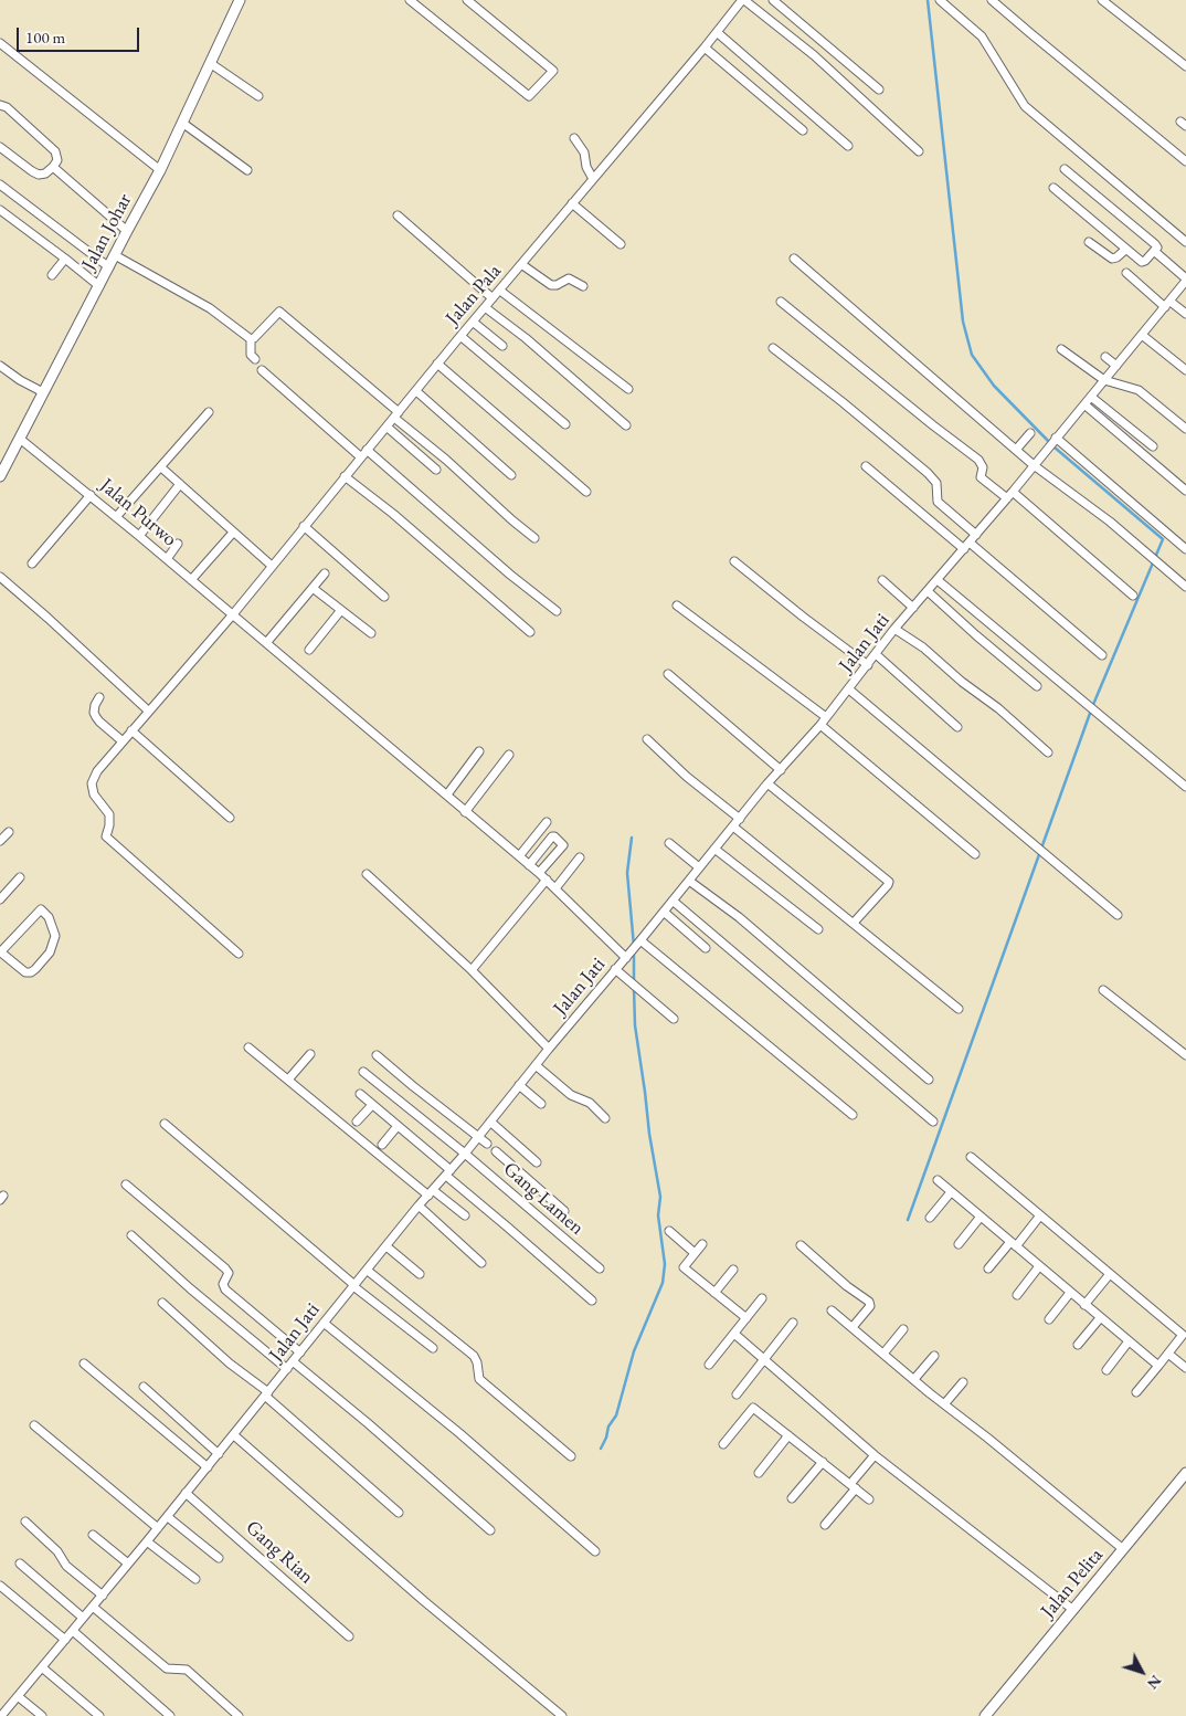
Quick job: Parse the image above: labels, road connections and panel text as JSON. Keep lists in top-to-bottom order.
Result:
{
  "streets": {
    "street": [
      "Jalan Johar",
      "Jalan Pala",
      "Jalan Purwo",
      "Jalan Jati",
      "Gang Lamen",
      "Gang Rian",
      "Jalan Pelita"
    ]
  },
  "crossings": [
    ["Jalan Johar", "Jalan Purwo"],
    ["Jalan Pala", "Jalan Purwo"],
    ["Jalan Purwo", "Jalan Jati"],
    ["Jalan Jati", "Gang Lamen"],
    ["Jalan Jati", "Gang Rian"]
  ],
  "scale_bar": "100 m",
  "north": "bottom right"
}
